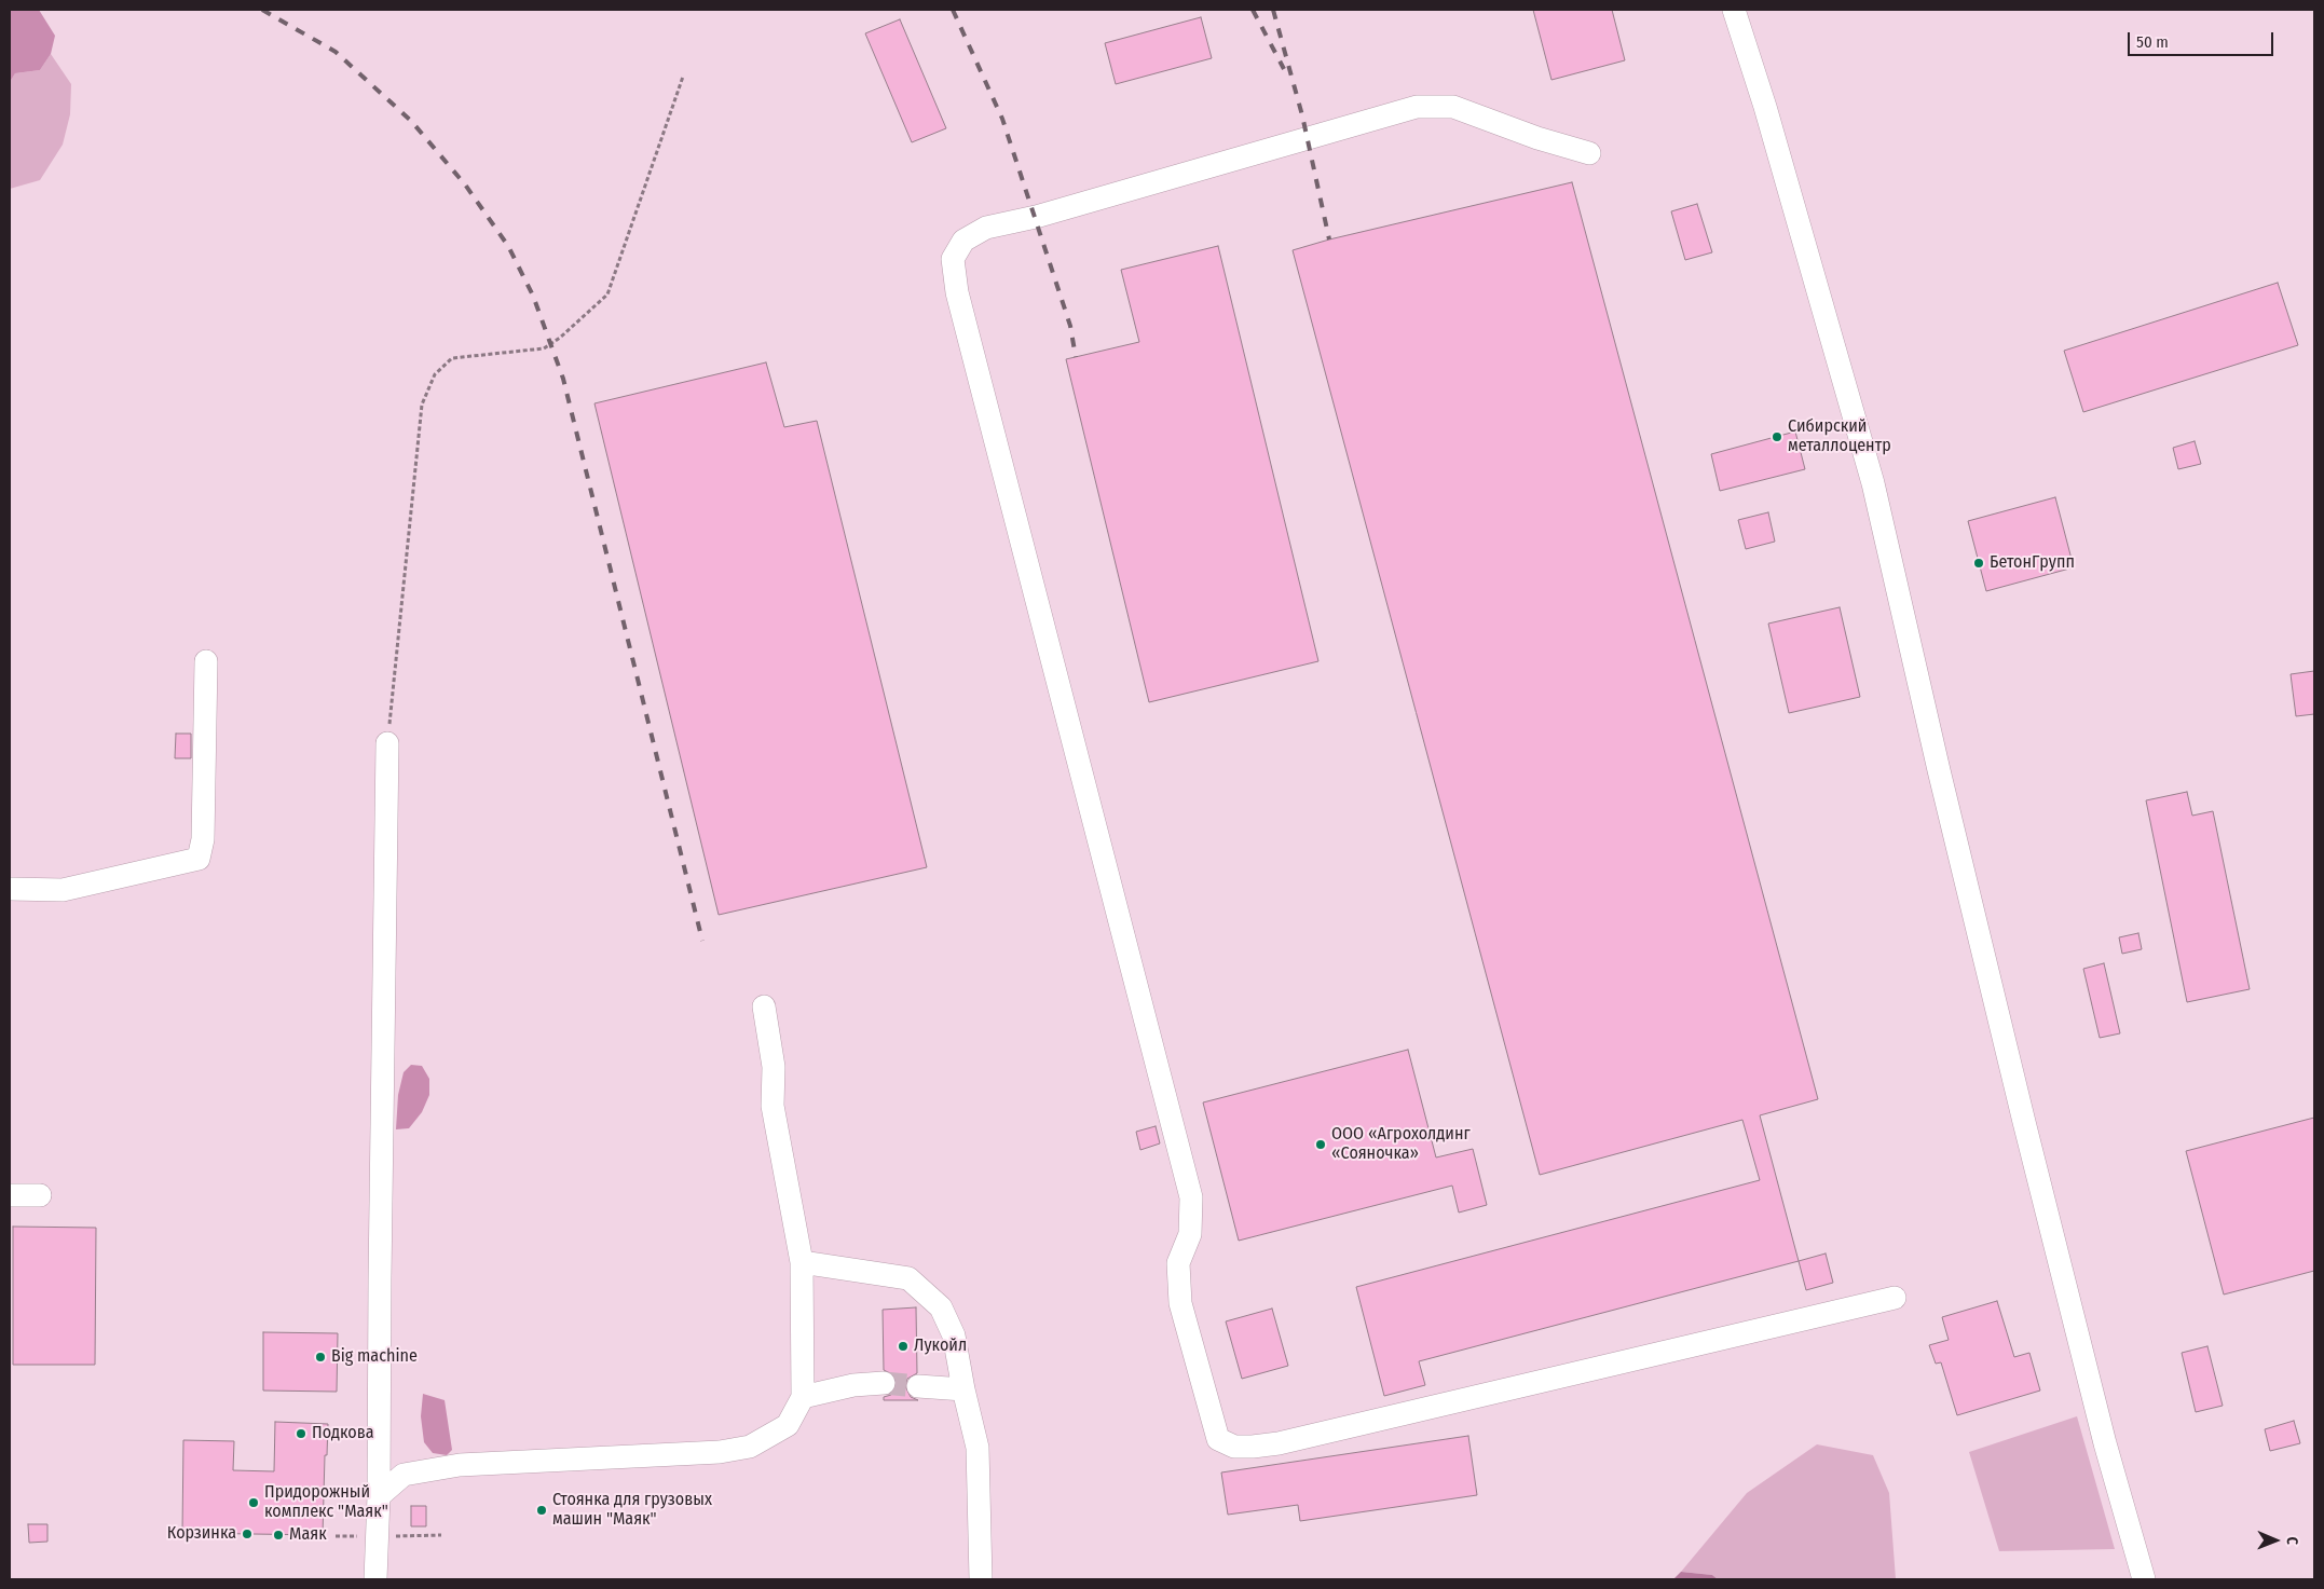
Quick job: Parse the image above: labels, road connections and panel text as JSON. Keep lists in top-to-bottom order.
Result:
{
  "places": [
    "Сибирский металлоцентр",
    "БетонГрупп",
    "ООО «Агрохолдинг «Сояночка»",
    "Лукойл",
    "Big machine",
    "Подкова",
    "Придорожный комплекс \"Маяк\"",
    "Стоянка для грузовых машин \"Маяк\"",
    "Корзинка",
    "Маяк"
  ],
  "scale_bar": "50 m",
  "north": "right"
}
